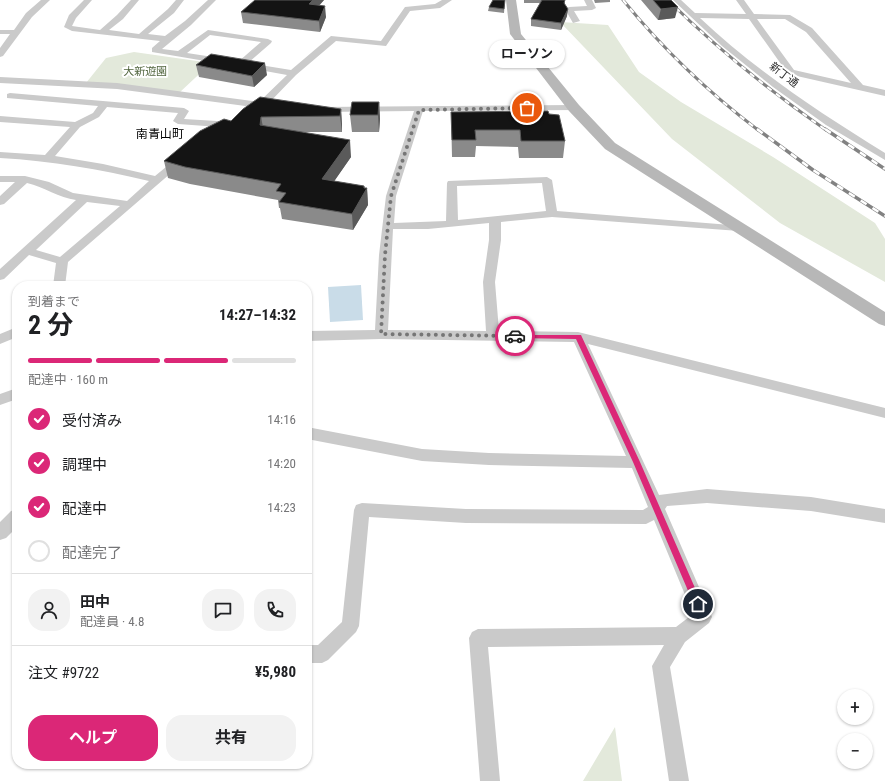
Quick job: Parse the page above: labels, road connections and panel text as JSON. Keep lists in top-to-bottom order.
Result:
{
  "streets": {
    "street": ["新丁通"]
  },
  "districts": ["南青山町"],
  "parks": ["大新遊園"],
  "places": ["ローソン"],
  "page": {
    "bubble": "ローソン",
    "heading": ["2 分", "到着まで", "14:27–14:32"],
    "panel": [
      "田中",
      "配達員 · 4.8",
      "注文 #9722",
      "¥5,980"
    ],
    "bar": "配達中 · 160 m",
    "list": [
      ["受付済み", "14:16"],
      ["調理中", "14:20"],
      ["配達中", "14:23"],
      "配達完了"
    ],
    "map_buttons": ["+", "−"],
    "buttons": ["ヘルプ", "共有"]
  }
}
